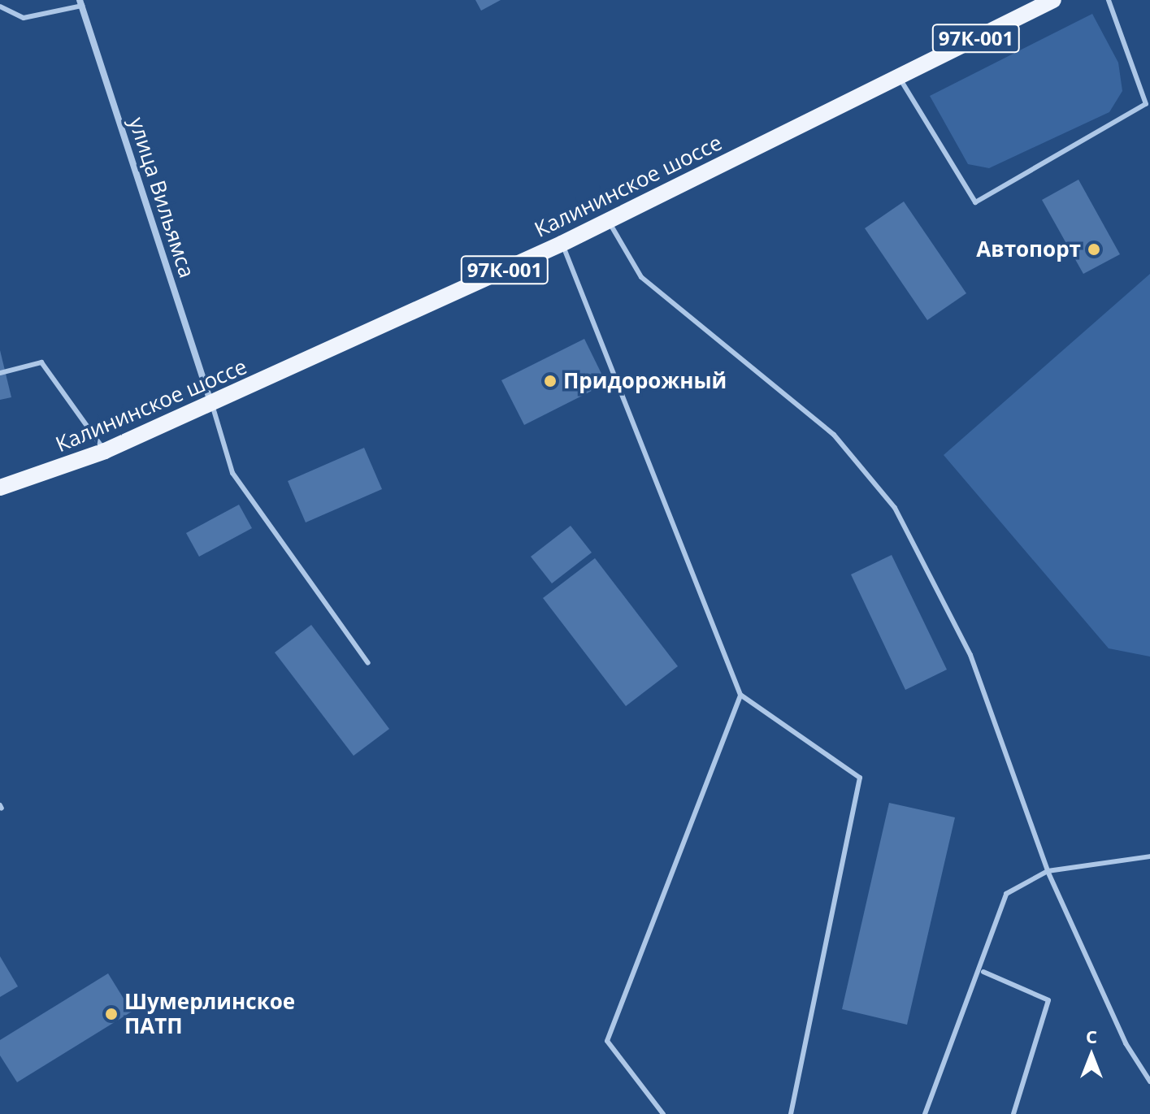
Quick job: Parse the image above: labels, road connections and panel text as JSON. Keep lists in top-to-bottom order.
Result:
{
  "streets": {
    "main road": ["97К-001", "Калининское шоссе"],
    "street": ["улица Вильямса"]
  },
  "crossings": [
    ["Калининское шоссе", "улица Вильямса"]
  ],
  "places": ["Автопорт", "Придорожный", "Шумерлинское ПАТП"],
  "north": "top"
}
